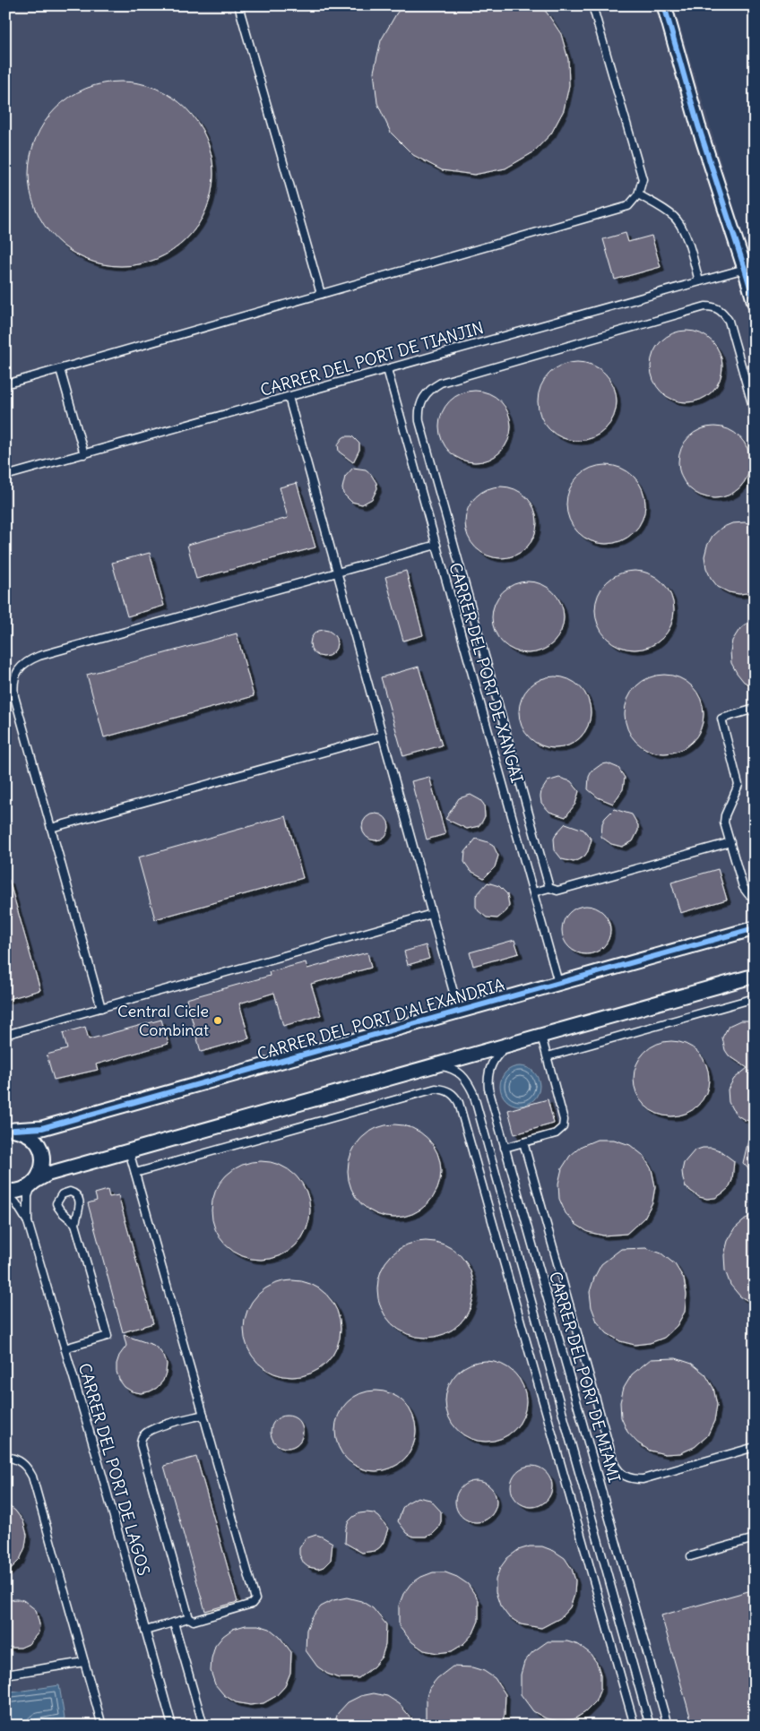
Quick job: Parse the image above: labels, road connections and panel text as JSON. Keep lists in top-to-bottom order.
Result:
{
  "streets": {
    "street": ["CARRER DEL PORT D'ALEXANDRIA"],
    "lane": [
      "CARRER DEL PORT DE TIANJIN",
      "CARRER DEL PORT DE XANGAI",
      "CARRER DEL PORT DE MIAMI",
      "CARRER DEL PORT DE LAGOS"
    ]
  },
  "crossings": [
    ["CARRER DEL PORT DE TIANJIN", "CARRER DEL PORT DE XANGAI"],
    ["CARRER DEL PORT DE XANGAI", "CARRER DEL PORT D'ALEXANDRIA"]
  ],
  "places": ["Central Cicle Combinat"]
}
